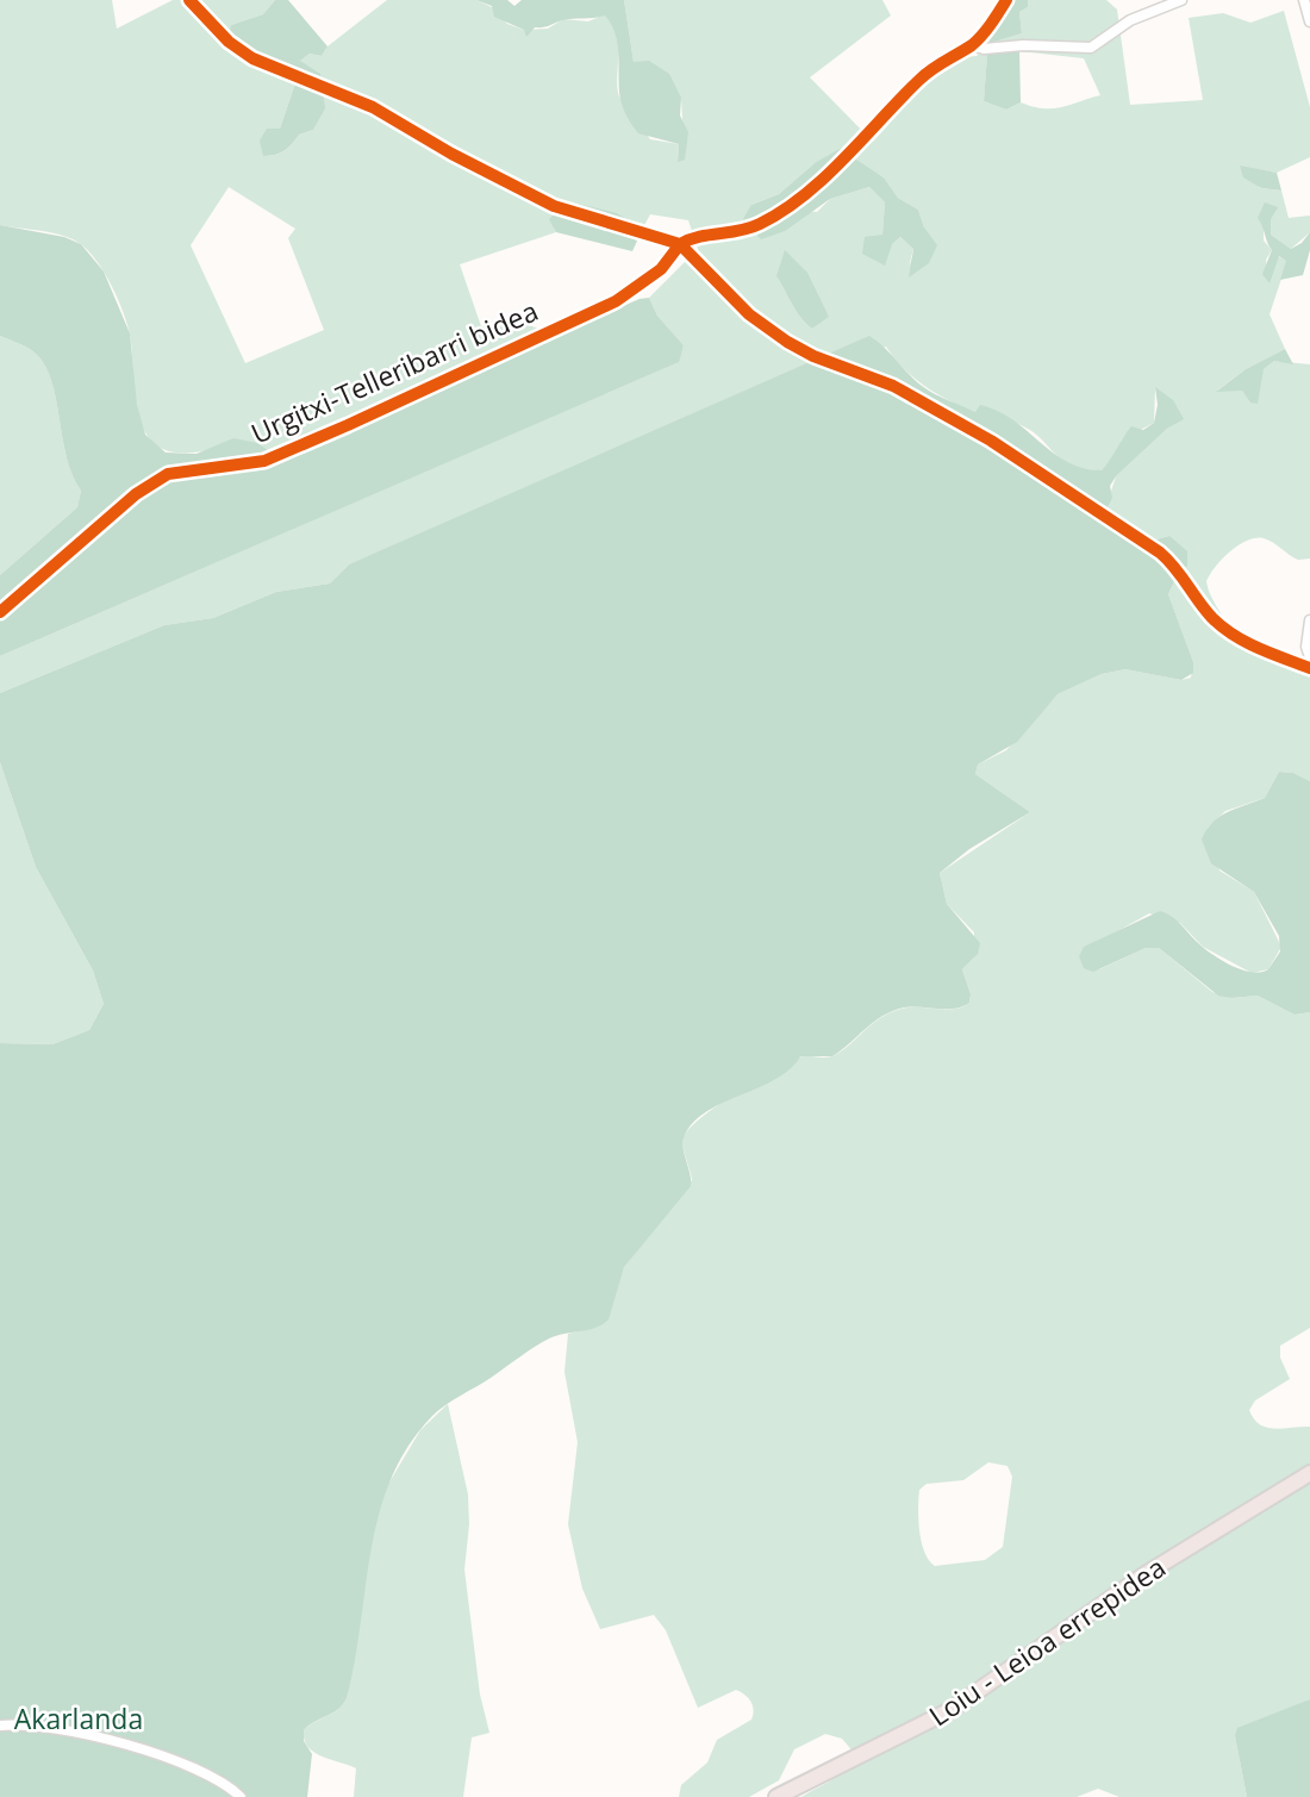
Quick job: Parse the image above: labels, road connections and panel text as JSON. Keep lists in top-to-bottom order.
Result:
{
  "streets": {
    "main road": ["Loiu - Leioa errepidea"],
    "street": ["Urgitxi-Telleribarri bidea"]
  },
  "parks": ["Akarlanda"]
}
